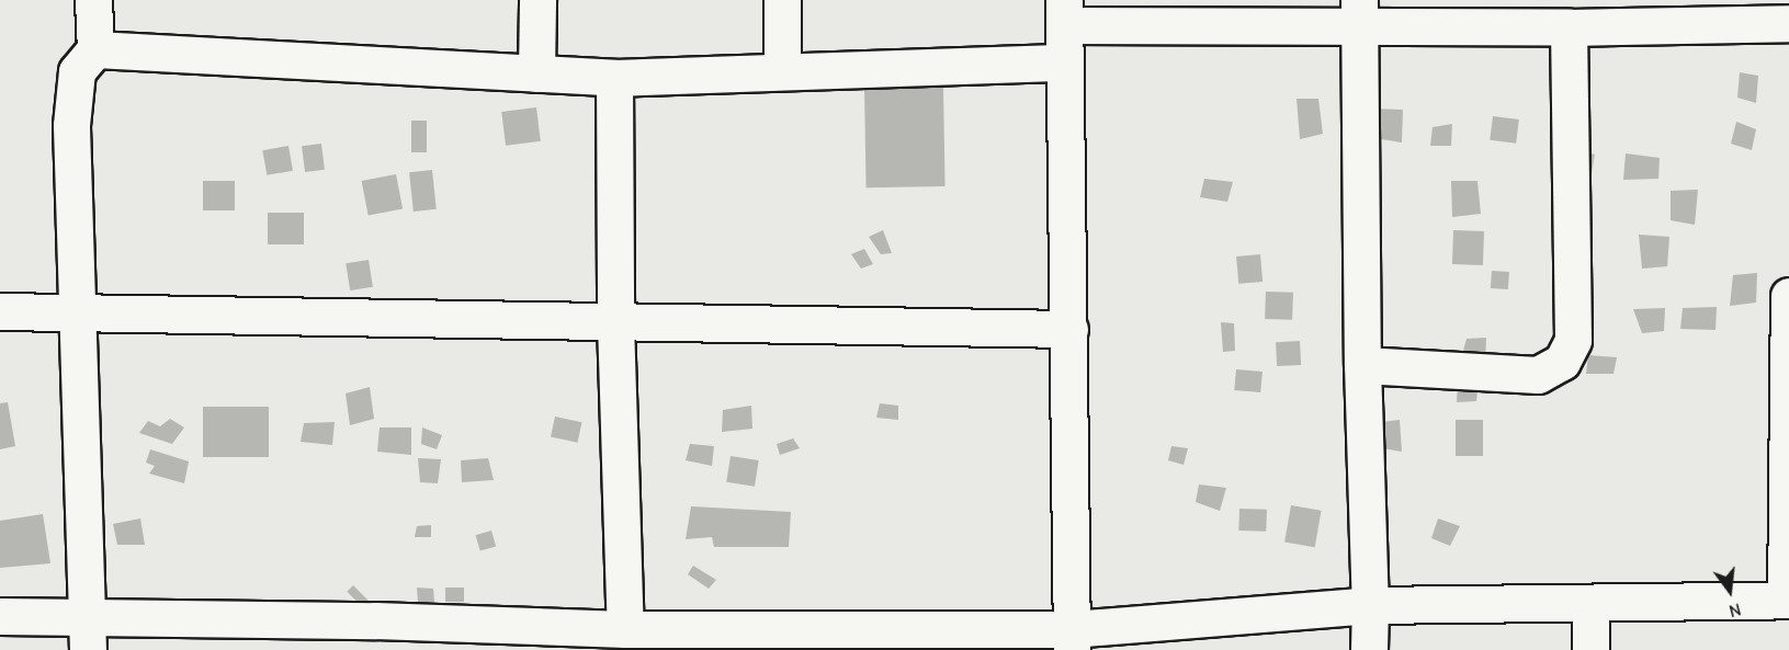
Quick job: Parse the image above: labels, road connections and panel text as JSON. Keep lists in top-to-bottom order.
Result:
{
  "north": "bottom"
}
